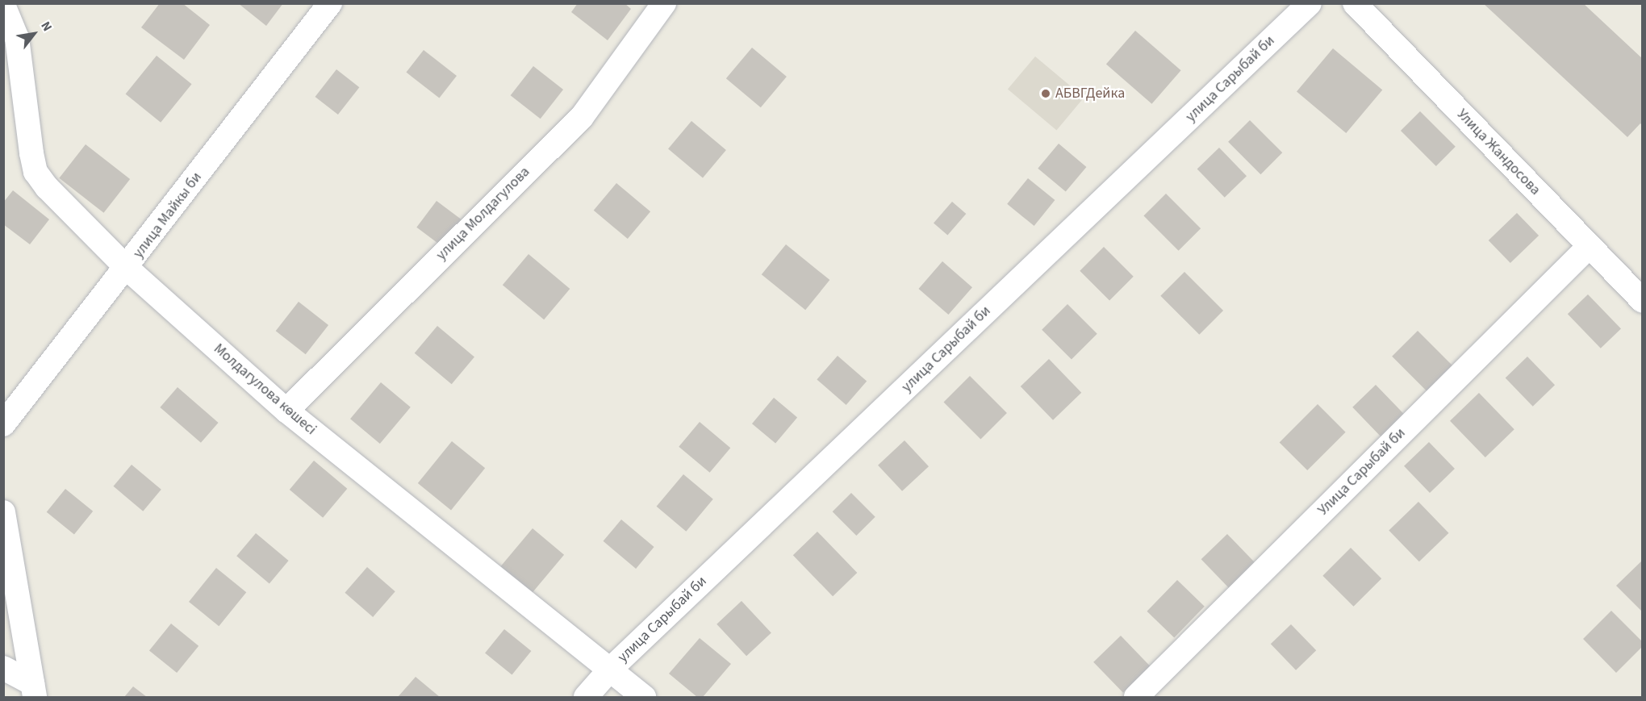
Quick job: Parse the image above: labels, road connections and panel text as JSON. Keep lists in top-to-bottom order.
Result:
{
  "streets": {
    "street": [
      "улица Сарыбай би",
      "Улица Жандосова",
      "улица Молдагулова",
      "улица Майкы би",
      "Молдагулова көшесі",
      "Улица Сарыбай би"
    ]
  },
  "crossings": [
    ["улица Сарыбай би", "Молдагулова көшесі"],
    ["Улица Жандосова", "Улица Сарыбай би"],
    ["улица Молдагулова", "Молдагулова көшесі"],
    ["улица Майкы би", "Молдагулова көшесі"]
  ],
  "places": ["АБВГДейка"],
  "north": "top right"
}
